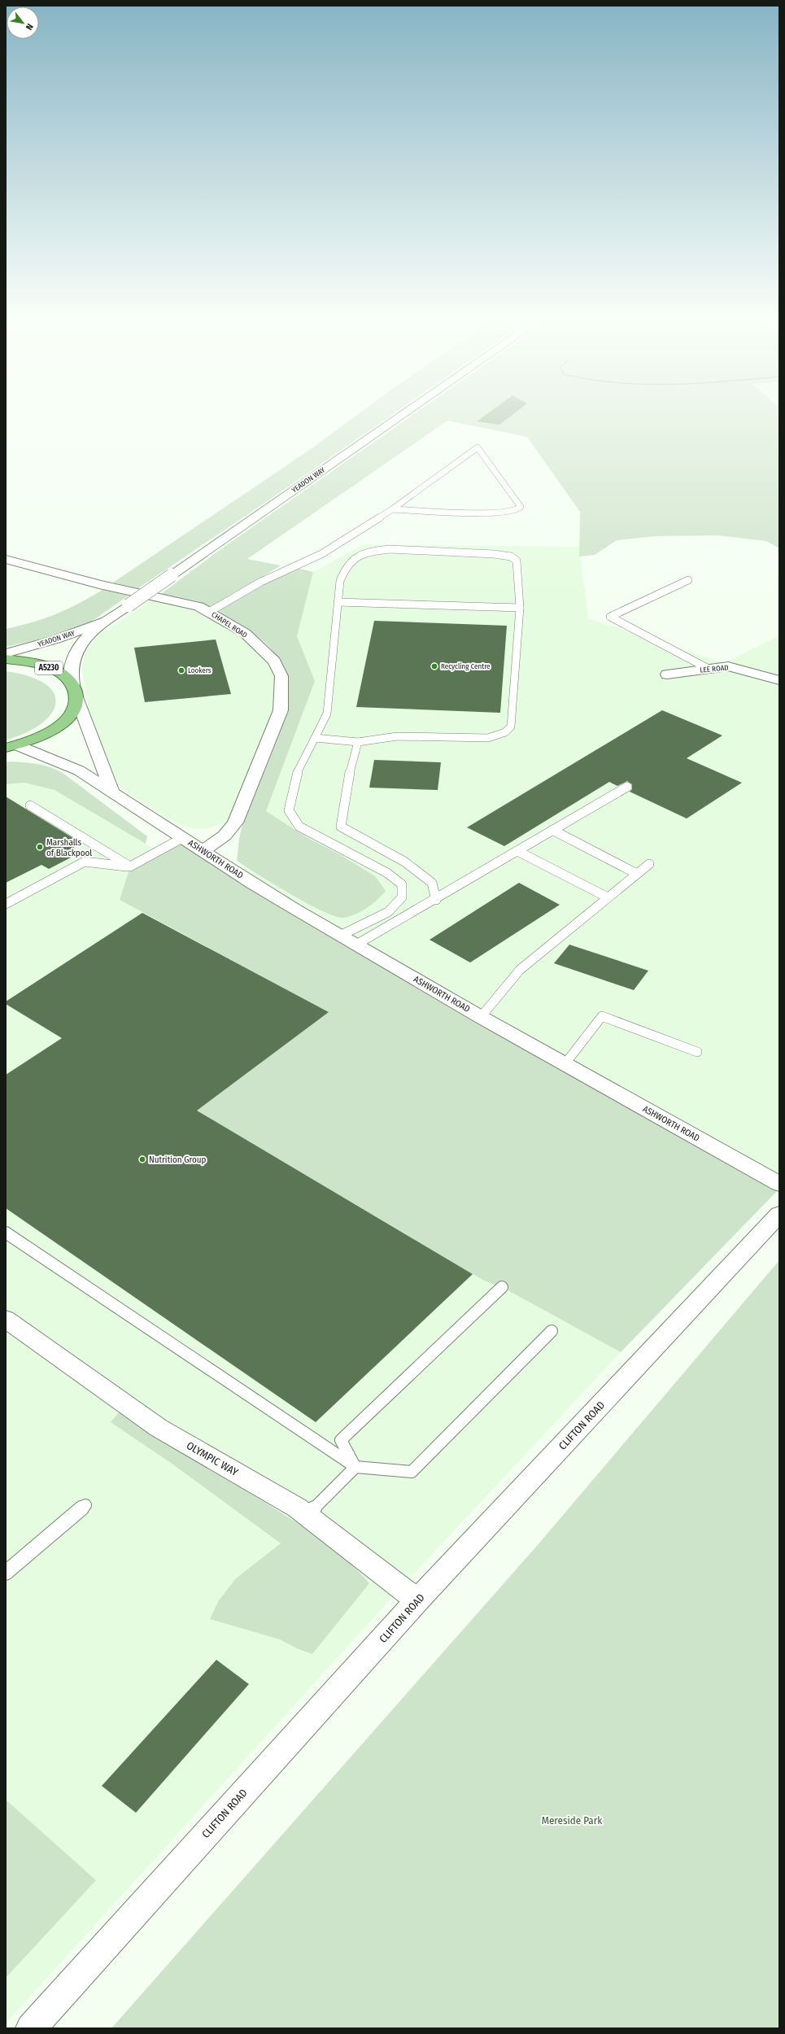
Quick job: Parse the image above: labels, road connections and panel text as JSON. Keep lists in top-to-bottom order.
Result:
{
  "streets": {
    "main road": ["A5230"],
    "street": [
      "YEADON WAY",
      "CHAPEL ROAD",
      "LEE ROAD",
      "ASHWORTH ROAD",
      "CLIFTON ROAD",
      "OLYMPIC WAY"
    ]
  },
  "crossings": [
    ["YEADON WAY", "A5230"],
    ["CHAPEL ROAD", "ASHWORTH ROAD"],
    ["CLIFTON ROAD", "OLYMPIC WAY"]
  ],
  "parks": ["Mereside Park"],
  "places": [
    "Recycling Centre",
    "Lookers",
    "Marshalls of Blackpool",
    "Nutrition Group"
  ],
  "north": "bottom right"
}
